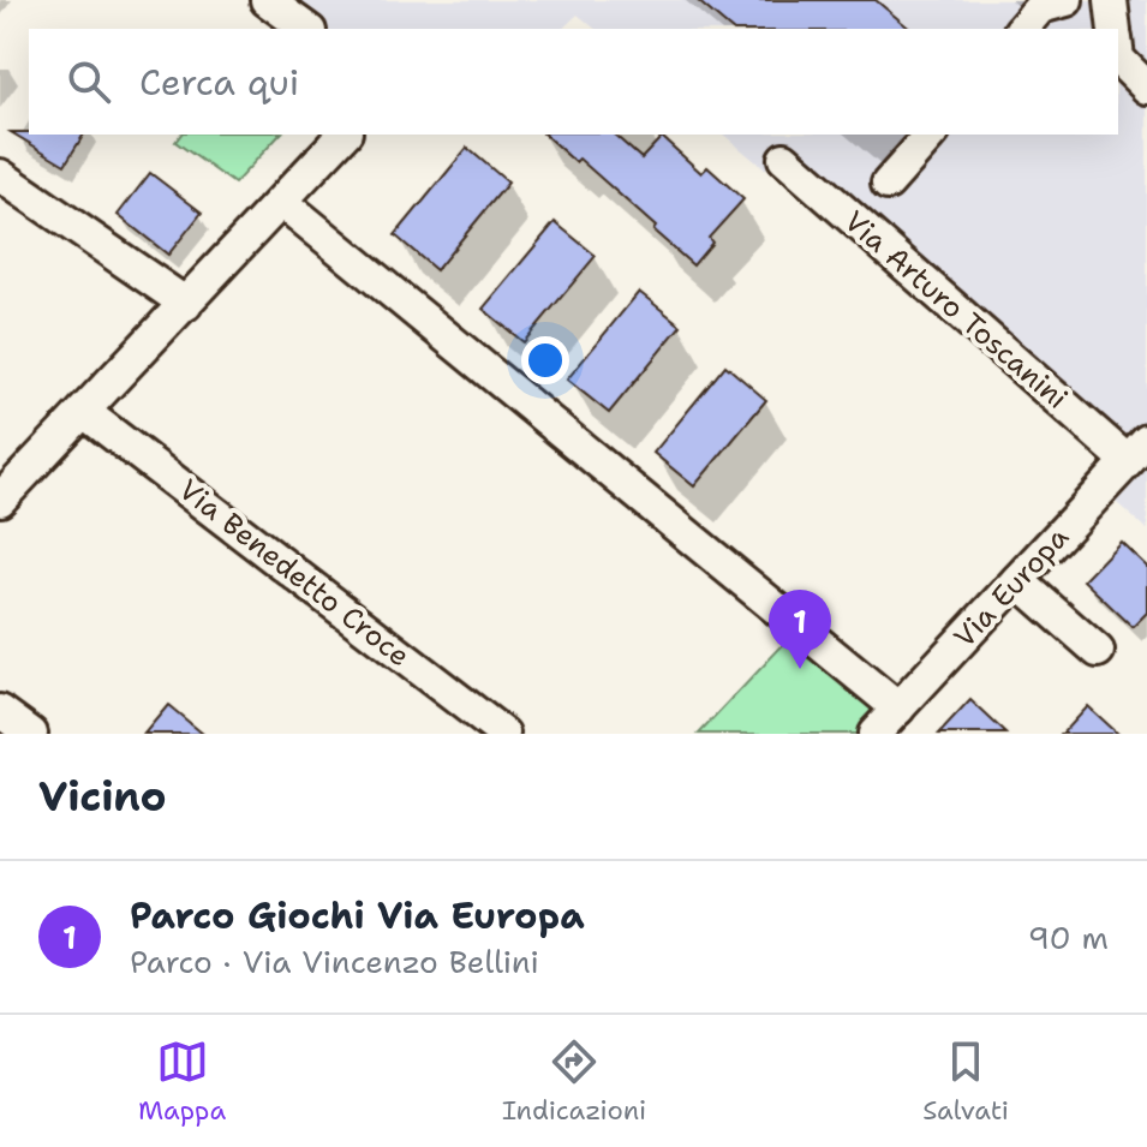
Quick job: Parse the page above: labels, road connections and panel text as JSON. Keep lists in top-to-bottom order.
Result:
{
  "streets": {
    "street": ["Via Arturo Toscanini", "Via Benedetto Croce", "Via Europa"]
  },
  "crossings": [
    ["Via Arturo Toscanini", "Via Europa"]
  ],
  "page": {
    "search": "Cerca qui",
    "pins": "1",
    "heading": "Vicino",
    "list": [
      {
        "mark": "1",
        "name": "Parco Giochi Via Europa",
        "note": "Parco · Via Vincenzo Bellini",
        "value": "90 m"
      }
    ],
    "nav": ["Mappa", "Indicazioni", "Salvati"]
  }
}
